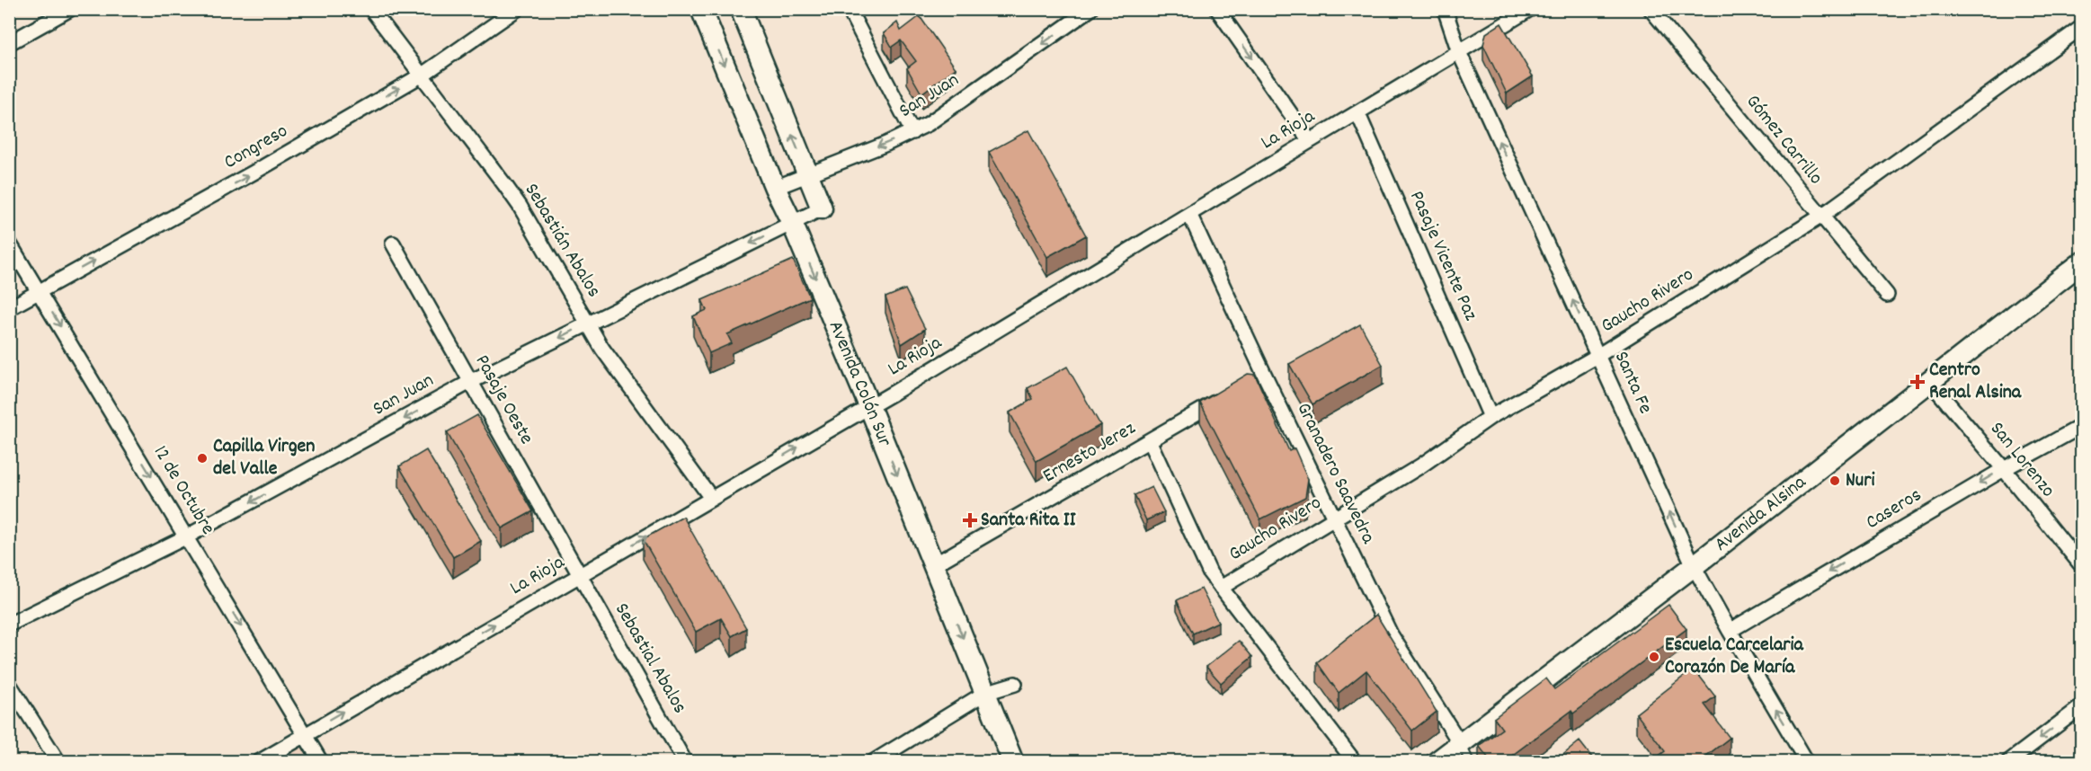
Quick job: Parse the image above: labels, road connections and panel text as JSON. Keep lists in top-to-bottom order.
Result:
{
  "streets": {
    "main road": ["Avenida Colón Sur", "Avenida Alsina"],
    "street": [
      "San Juan",
      "La Rioja",
      "Gómez Carrillo",
      "Congreso",
      "Sebastián Abalos",
      "Pasaje Vicente Paz",
      "Gaucho Rivero",
      "Santa Fe",
      "Pasaje Oeste",
      "Ernesto Jerez",
      "San Lorenzo",
      "Granadero Saavedra",
      "12 de Octubre",
      "Caseros",
      "Sebastial Abalos"
    ]
  },
  "crossings": [
    ["San Juan", "Sebastián Abalos"],
    ["San Juan", "Avenida Colón Sur"],
    ["San Juan", "Pasaje Oeste"],
    ["San Juan", "12 de Octubre"],
    ["La Rioja", "Sebastián Abalos"],
    ["La Rioja", "Pasaje Vicente Paz"],
    ["La Rioja", "Santa Fe"],
    ["La Rioja", "Avenida Colón Sur"],
    ["La Rioja", "Pasaje Oeste"],
    ["La Rioja", "Granadero Saavedra"],
    ["La Rioja", "12 de Octubre"],
    ["La Rioja", "Sebastial Abalos"],
    ["Gómez Carrillo", "Gaucho Rivero"],
    ["Congreso", "Sebastián Abalos"],
    ["Congreso", "12 de Octubre"],
    ["Pasaje Vicente Paz", "Gaucho Rivero"],
    ["Gaucho Rivero", "Santa Fe"],
    ["Gaucho Rivero", "Granadero Saavedra"],
    ["Santa Fe", "Caseros"],
    ["Santa Fe", "Avenida Alsina"],
    ["Avenida Colón Sur", "Ernesto Jerez"],
    ["Pasaje Oeste", "Sebastial Abalos"],
    ["San Lorenzo", "Caseros"],
    ["San Lorenzo", "Avenida Alsina"],
    ["Granadero Saavedra", "Avenida Alsina"]
  ],
  "one_way": [
    "San Juan",
    "La Rioja",
    "Congreso",
    "Santa Fe",
    "Avenida Colón Sur",
    "12 de Octubre",
    "Caseros"
  ],
  "places": {
    "health": ["Centro Renal Alsina", "Santa Rita II"],
    "other": ["Capilla Virgen del Valle", "Nuri", "Escuela Carcelaria Corazón De María"]
  }
}
